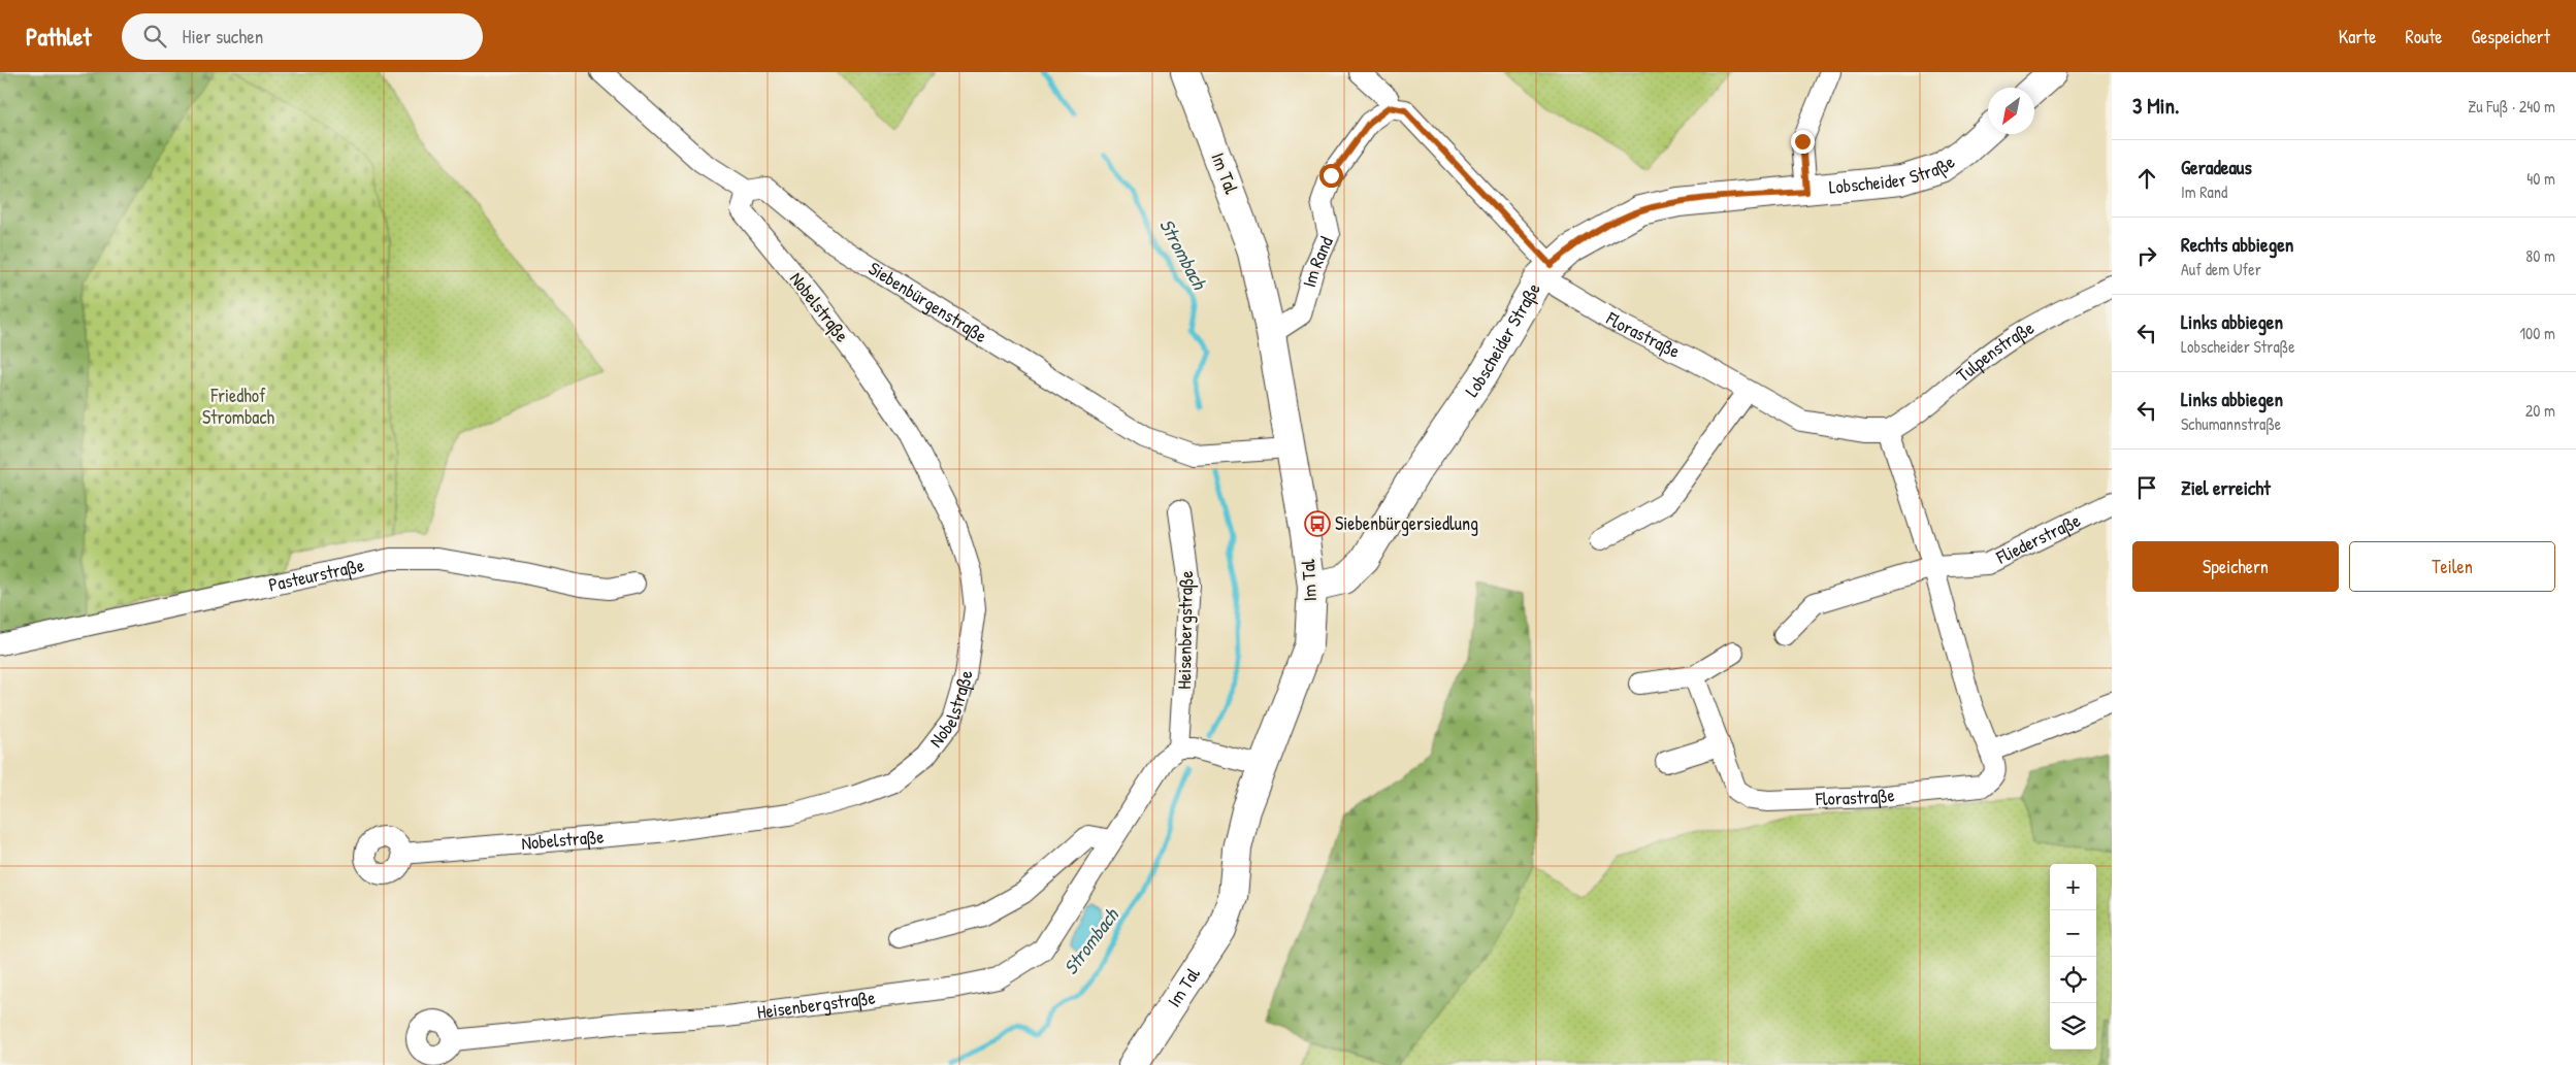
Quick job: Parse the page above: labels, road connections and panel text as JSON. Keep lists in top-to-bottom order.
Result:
{
  "streets": {
    "main road": ["Lobscheider Straße", "Im Tal"],
    "street": [
      "Im Rand",
      "Siebenbürgenstraße",
      "Nobelstraße",
      "Florastraße",
      "Tulpenstraße",
      "Fliederstraße",
      "Pasteurstraße",
      "Heisenbergstraße"
    ]
  },
  "crossings": [
    ["Lobscheider Straße", "Im Tal"],
    ["Lobscheider Straße", "Florastraße"],
    ["Im Tal", "Im Rand"],
    ["Im Tal", "Siebenbürgenstraße"],
    ["Im Rand", "Florastraße"],
    ["Siebenbürgenstraße", "Nobelstraße"],
    ["Florastraße", "Tulpenstraße"],
    ["Florastraße", "Fliederstraße"]
  ],
  "water": ["Strombach"],
  "parks": ["Friedhof Strombach"],
  "places": {
    "bus stop": ["Siebenbürgersiedlung"]
  },
  "north": "bottom left",
  "page": {
    "header": "Pathlet",
    "search": "Hier suchen",
    "nav": ["Karte", "Route", "Gespeichert"],
    "heading": ["3 Min.", "Zu Fuß · 240 m"],
    "list": [
      ["Geradeaus", "Im Rand", "40 m"],
      ["Rechts abbiegen", "Auf dem Ufer", "80 m"],
      ["Links abbiegen", "Lobscheider Straße", "100 m"],
      ["Links abbiegen", "Schumannstraße", "20 m"],
      "Ziel erreicht"
    ],
    "buttons": ["Speichern", "Teilen"],
    "map_buttons": ["+", "−"]
  }
}
